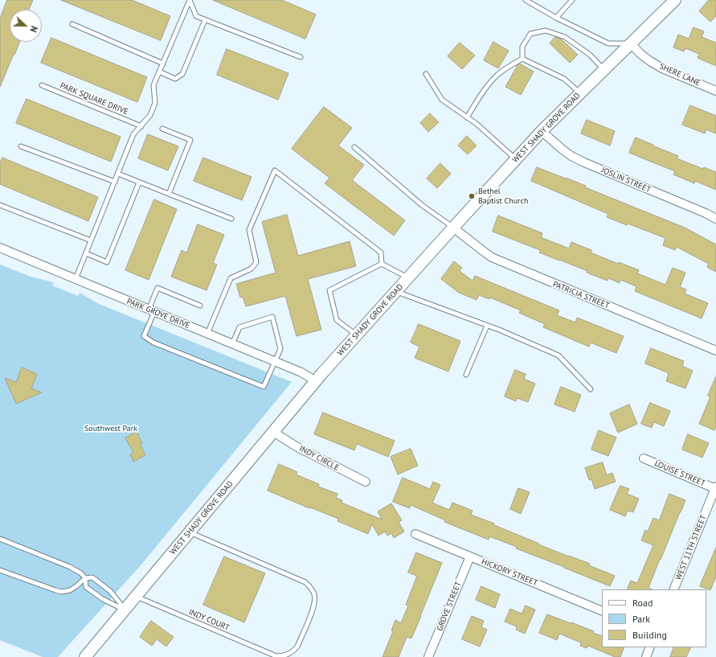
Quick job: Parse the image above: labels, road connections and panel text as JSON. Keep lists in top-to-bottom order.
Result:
{
  "streets": {
    "main road": ["WEST SHADY GROVE ROAD"],
    "street": [
      "SHERE LANE",
      "JOSLIN STREET",
      "PATRICIA STREET",
      "PARK GROVE DRIVE",
      "INDY CIRCLE",
      "LOUISE STREET",
      "WEST 11TH STREET",
      "HICKORY STREET",
      "GROVE STREET"
    ],
    "lane": ["PARK SQUARE DRIVE", "INDY COURT"]
  },
  "crossings": [
    ["SHERE LANE", "WEST SHADY GROVE ROAD"],
    ["WEST SHADY GROVE ROAD", "JOSLIN STREET"],
    ["WEST SHADY GROVE ROAD", "PATRICIA STREET"],
    ["WEST SHADY GROVE ROAD", "PARK GROVE DRIVE"],
    ["WEST SHADY GROVE ROAD", "INDY CIRCLE"],
    ["WEST SHADY GROVE ROAD", "INDY COURT"],
    ["LOUISE STREET", "WEST 11TH STREET"],
    ["HICKORY STREET", "GROVE STREET"]
  ],
  "parks": ["Southwest Park"],
  "places": ["Bethel Baptist Church"],
  "legend": ["Road", "Park", "Building"],
  "north": "right"
}
